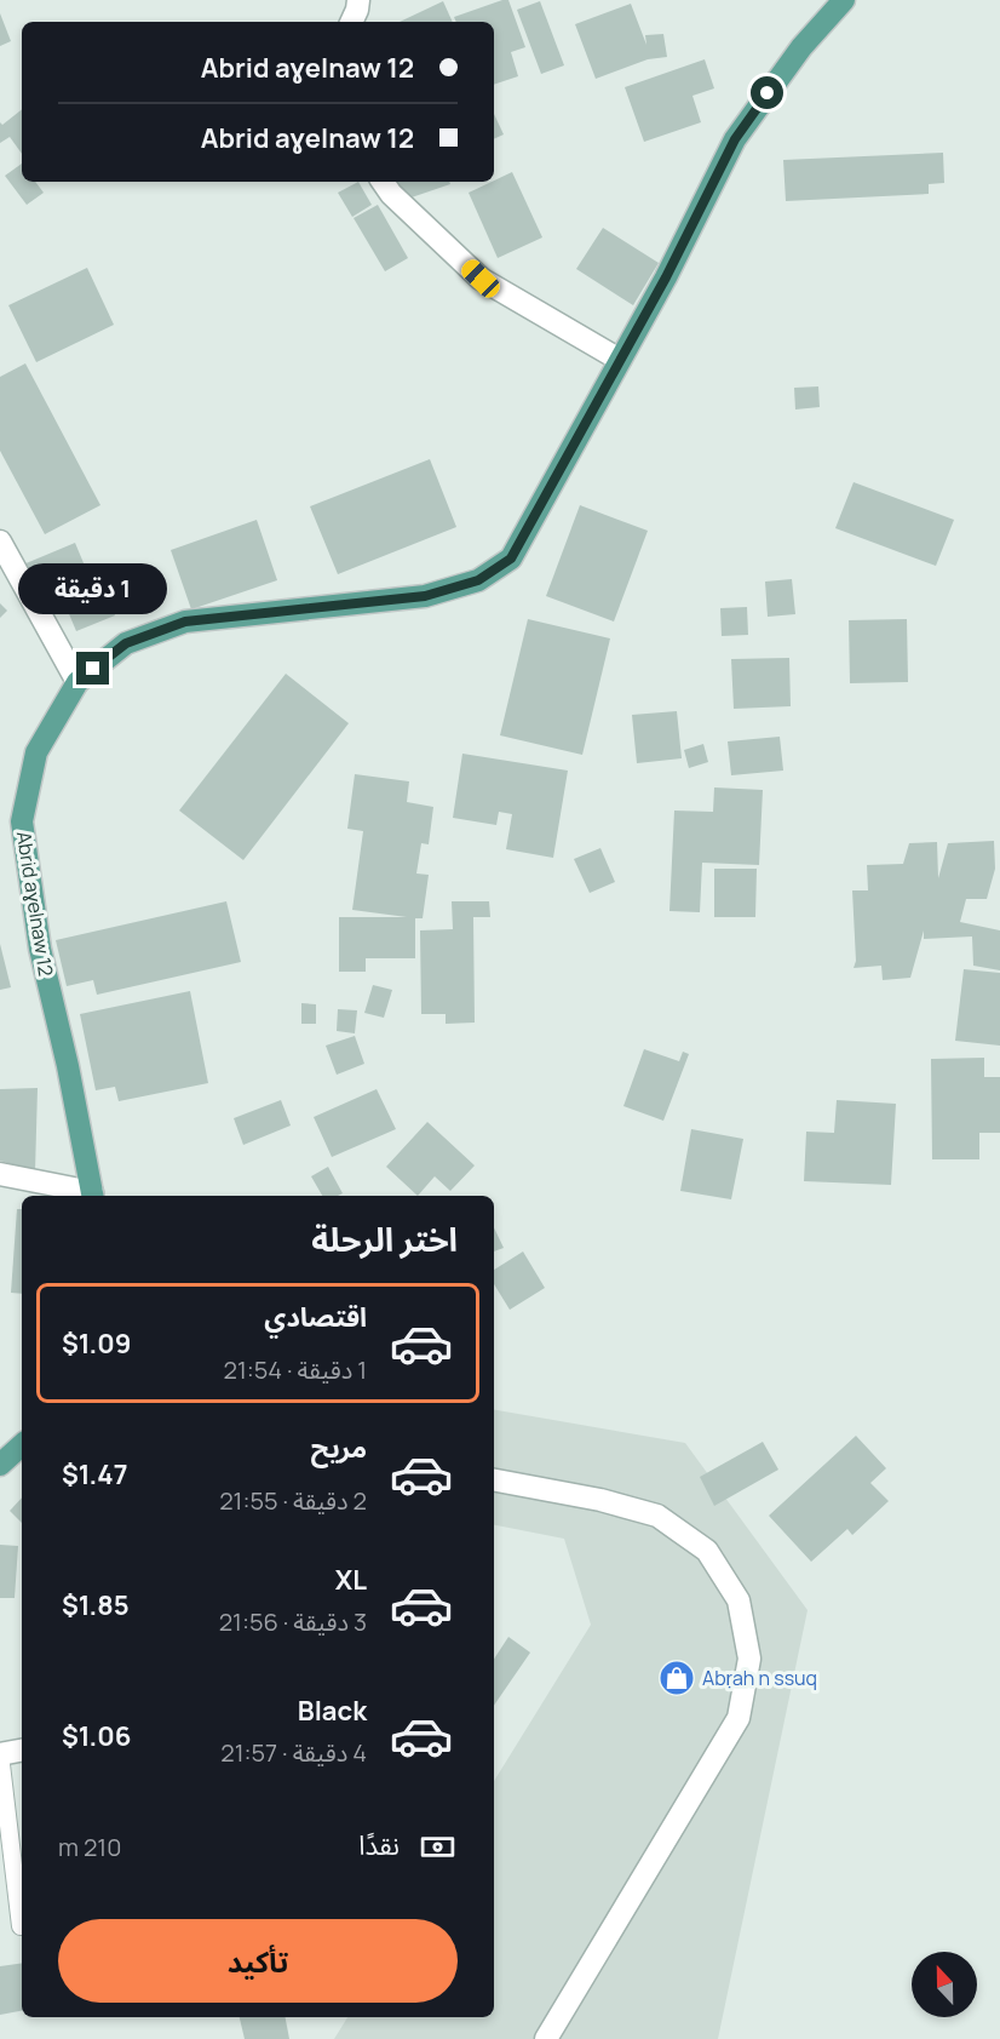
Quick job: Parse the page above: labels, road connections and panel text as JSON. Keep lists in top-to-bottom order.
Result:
{
  "streets": {
    "main road": ["Abrid aɣelnaw 12"]
  },
  "places": {
    "shop": ["Abṛah n ssuq"]
  },
  "north": "top",
  "page": {
    "banner": ["Abrid aɣelnaw 12", "Abrid aɣelnaw 12"],
    "bubble": "1 دقيقة",
    "heading": "اختر الرحلة",
    "list": [
      {
        "name": "اقتصادي",
        "note": "1 دقيقة · 21:54",
        "value": "$1.09"
      },
      {
        "name": "مريح",
        "note": "2 دقيقة · 21:55",
        "value": "$1.47"
      },
      {
        "name": "XL",
        "note": "3 دقيقة · 21:56",
        "value": "$1.85"
      },
      {
        "name": "Black",
        "note": "4 دقيقة · 21:57",
        "value": "$1.06"
      }
    ],
    "pay": ["نقدًا", "210 m"],
    "buttons": "تأكيد"
  }
}
